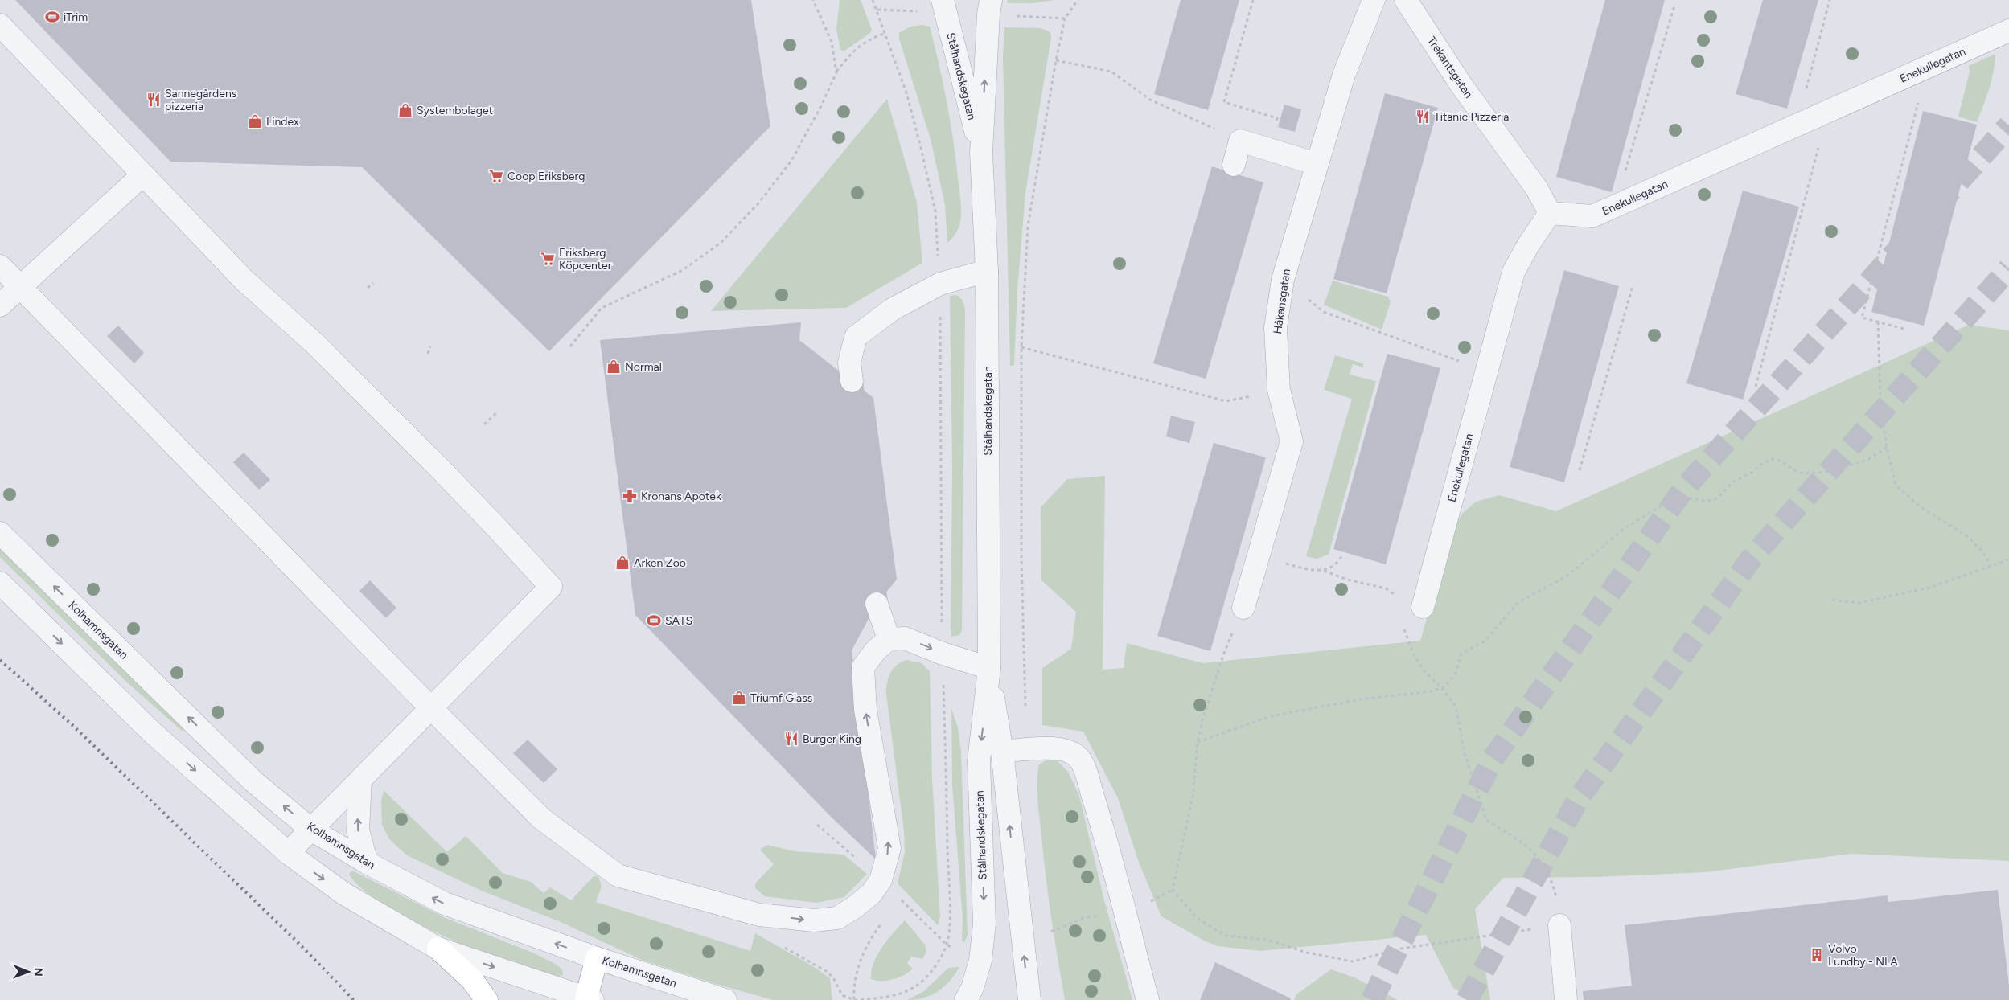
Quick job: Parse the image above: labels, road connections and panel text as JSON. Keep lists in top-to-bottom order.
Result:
{
  "streets": {
    "street": [
      "Enekullegatan",
      "Trekantsgatan",
      "Stålhandskegatan",
      "Håkansgatan",
      "Kolhamnsgatan"
    ]
  },
  "crossings": [
    ["Enekullegatan", "Trekantsgatan"]
  ],
  "places": {
    "sports": ["iTrim", "SATS"],
    "restaurant": ["Sannegårdens pizzeria", "Titanic Pizzeria", "Burger King"],
    "shop": [
      "Systembolaget",
      "Lindex",
      "Normal",
      "Arken Zoo",
      "Triumf Glass"
    ],
    "supermarket": ["Coop Eriksberg", "Eriksberg Köpcenter"],
    "pharmacy": ["Kronans Apotek"],
    "building": ["Volvo Lundby - NLA"]
  },
  "north": "right"
}
